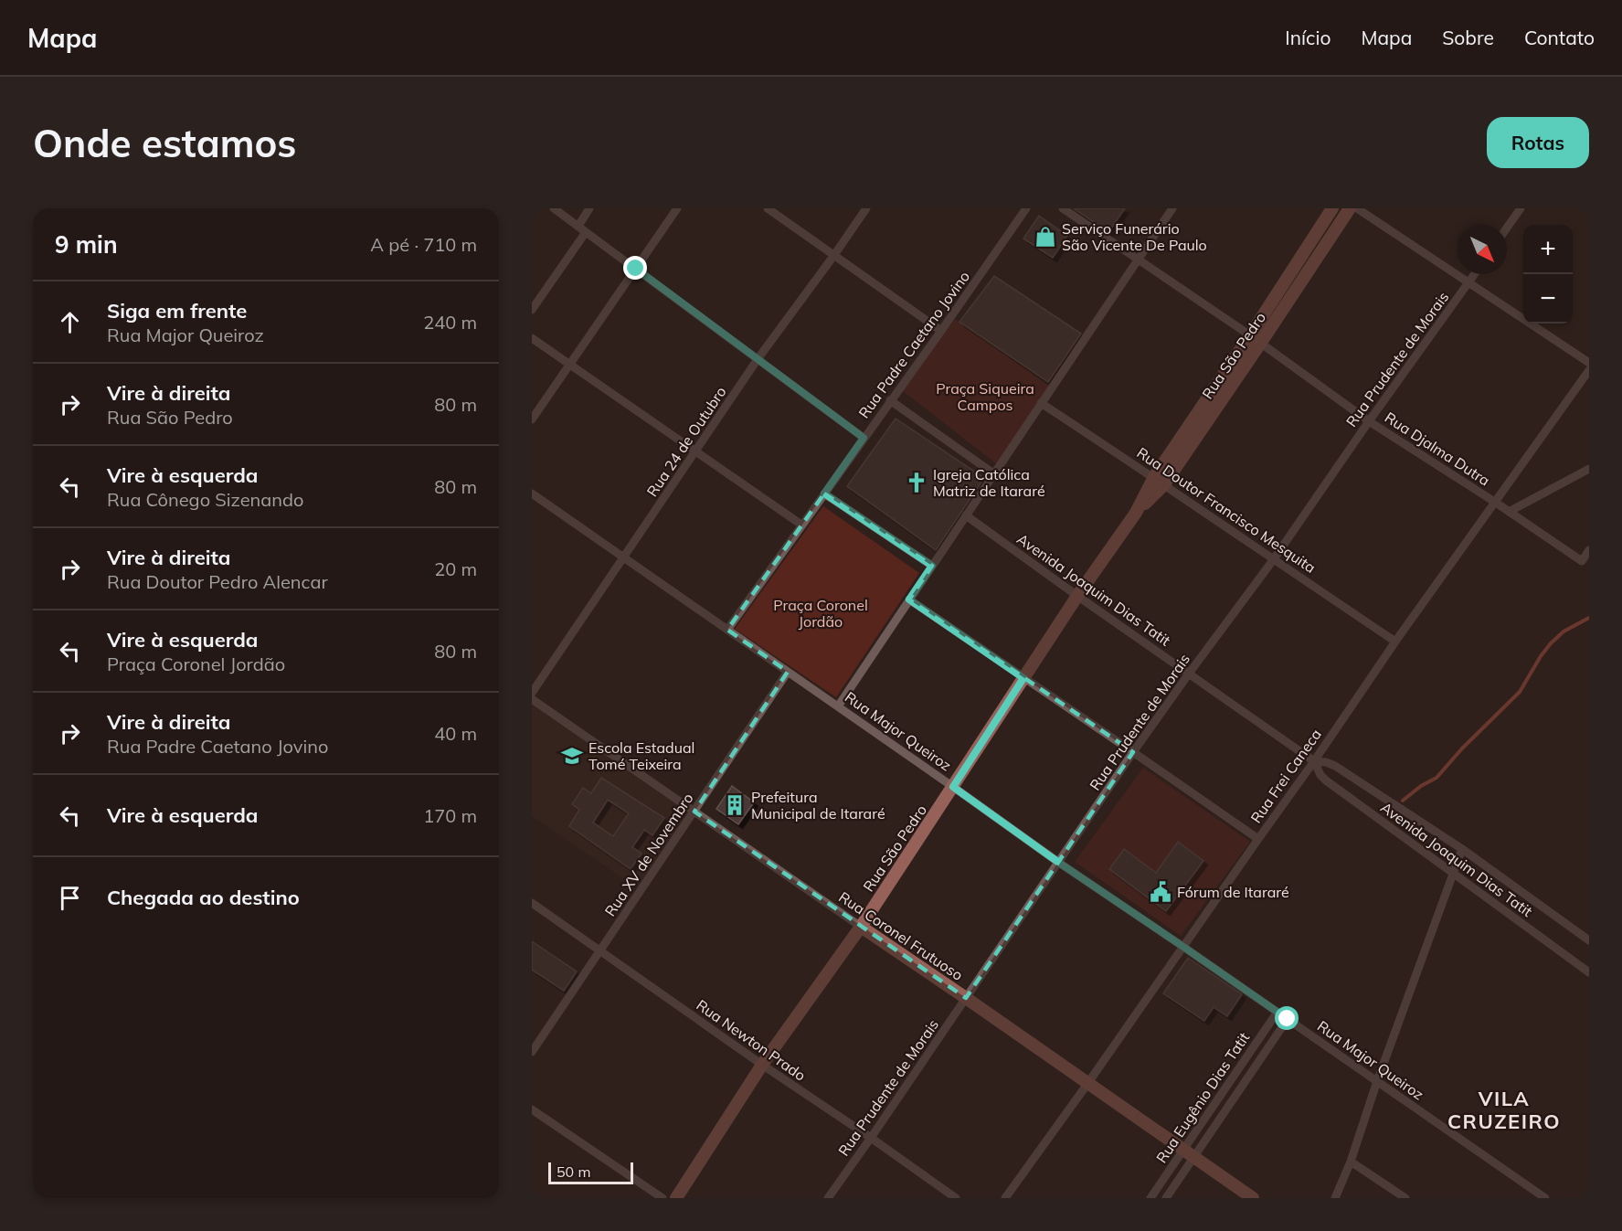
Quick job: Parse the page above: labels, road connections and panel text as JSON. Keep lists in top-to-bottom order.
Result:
{
  "streets": {
    "main road": ["Rua São Pedro", "Rua Coronel Frutuoso"],
    "street": [
      "Rua Padre Caetano Jovino",
      "Rua Prudente de Morais",
      "Rua 24 de Outubro",
      "Rua Djalma Dutra",
      "Rua Doutor Francisco Mesquita",
      "Avenida Joaquim Dias Tatit",
      "Rua Major Queiroz",
      "Rua Frei Caneca",
      "Rua XV de Novembro",
      "Rua Newton Prado",
      "Rua Eugênio Dias Tatit"
    ]
  },
  "crossings": [
    ["Rua Padre Caetano Jovino", "Rua Major Queiroz"],
    ["Rua São Pedro", "Rua Djalma Dutra"],
    ["Rua São Pedro", "Rua Doutor Francisco Mesquita"],
    ["Rua São Pedro", "Avenida Joaquim Dias Tatit"],
    ["Rua São Pedro", "Rua Major Queiroz"],
    ["Rua São Pedro", "Rua Coronel Frutuoso"],
    ["Rua São Pedro", "Rua Newton Prado"],
    ["Rua Prudente de Morais", "Rua Djalma Dutra"],
    ["Rua Prudente de Morais", "Rua Doutor Francisco Mesquita"],
    ["Rua Prudente de Morais", "Avenida Joaquim Dias Tatit"],
    ["Rua Prudente de Morais", "Rua Major Queiroz"],
    ["Rua Prudente de Morais", "Rua Coronel Frutuoso"],
    ["Rua Prudente de Morais", "Rua Newton Prado"],
    ["Rua 24 de Outubro", "Rua Major Queiroz"],
    ["Rua Djalma Dutra", "Rua Frei Caneca"],
    ["Rua Doutor Francisco Mesquita", "Rua Frei Caneca"],
    ["Avenida Joaquim Dias Tatit", "Rua Frei Caneca"],
    ["Rua Major Queiroz", "Rua Frei Caneca"],
    ["Rua Major Queiroz", "Rua XV de Novembro"],
    ["Rua Major Queiroz", "Rua Eugênio Dias Tatit"],
    ["Rua Frei Caneca", "Rua Coronel Frutuoso"],
    ["Rua XV de Novembro", "Rua Coronel Frutuoso"],
    ["Rua XV de Novembro", "Rua Newton Prado"],
    ["Rua Coronel Frutuoso", "Rua Eugênio Dias Tatit"]
  ],
  "districts": ["VILA CRUZEIRO"],
  "parks": ["Praça Siqueira Campos", "Praça Coronel Jordão"],
  "places": {
    "shop": ["Serviço Funerário São Vicente De Paulo"],
    "church": ["Igreja Católica Matriz de Itararé"],
    "school or university": ["Escola Estadual Tomé Teixeira"],
    "building": ["Prefeitura Municipal de Itararé"],
    "public building": ["Fórum de Itararé"]
  },
  "scale_bar": "50 m",
  "north": "bottom right",
  "page": {
    "header": "Mapa",
    "nav": [
      "Início",
      "Mapa",
      "Sobre",
      "Contato"
    ],
    "buttons": "Rotas",
    "title": "Onde estamos",
    "heading": ["9 min", "A pé · 710 m"],
    "map_buttons": ["+", "−"],
    "list": [
      ["Siga em frente", "Rua Major Queiroz", "240 m"],
      ["Vire à direita", "Rua São Pedro", "80 m"],
      ["Vire à esquerda", "Rua Cônego Sizenando", "80 m"],
      ["Vire à direita", "Rua Doutor Pedro Alencar", "20 m"],
      ["Vire à esquerda", "Praça Coronel Jordão", "80 m"],
      ["Vire à direita", "Rua Padre Caetano Jovino", "40 m"],
      ["Vire à esquerda", "170 m"],
      "Chegada ao destino"
    ],
    "scale": "50 m"
  }
}
